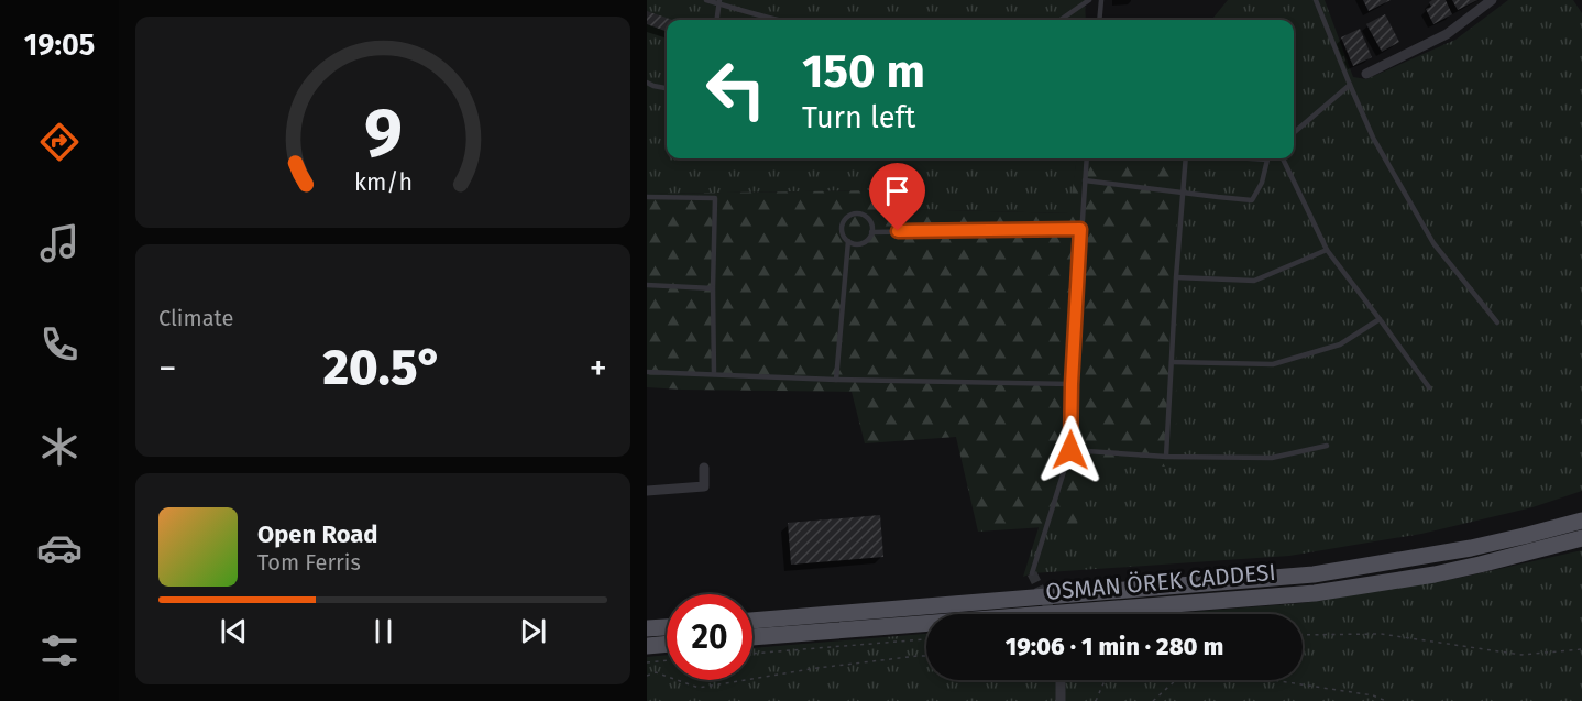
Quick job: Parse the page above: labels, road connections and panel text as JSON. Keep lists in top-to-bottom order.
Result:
{
  "streets": {
    "main road": ["OSMAN ÖREK CADDESI"]
  },
  "page": {
    "tabs": "19:05",
    "turn": ["150 m", "Turn left"],
    "tile": "Climate",
    "heat": ["−", "20.5°", "+"],
    "song": ["Open Road", "Tom Ferris"],
    "limit": "20",
    "trip": "19:06 · 1 min · 280 m",
    "gauge": ["9", "km/h"]
  }
}
